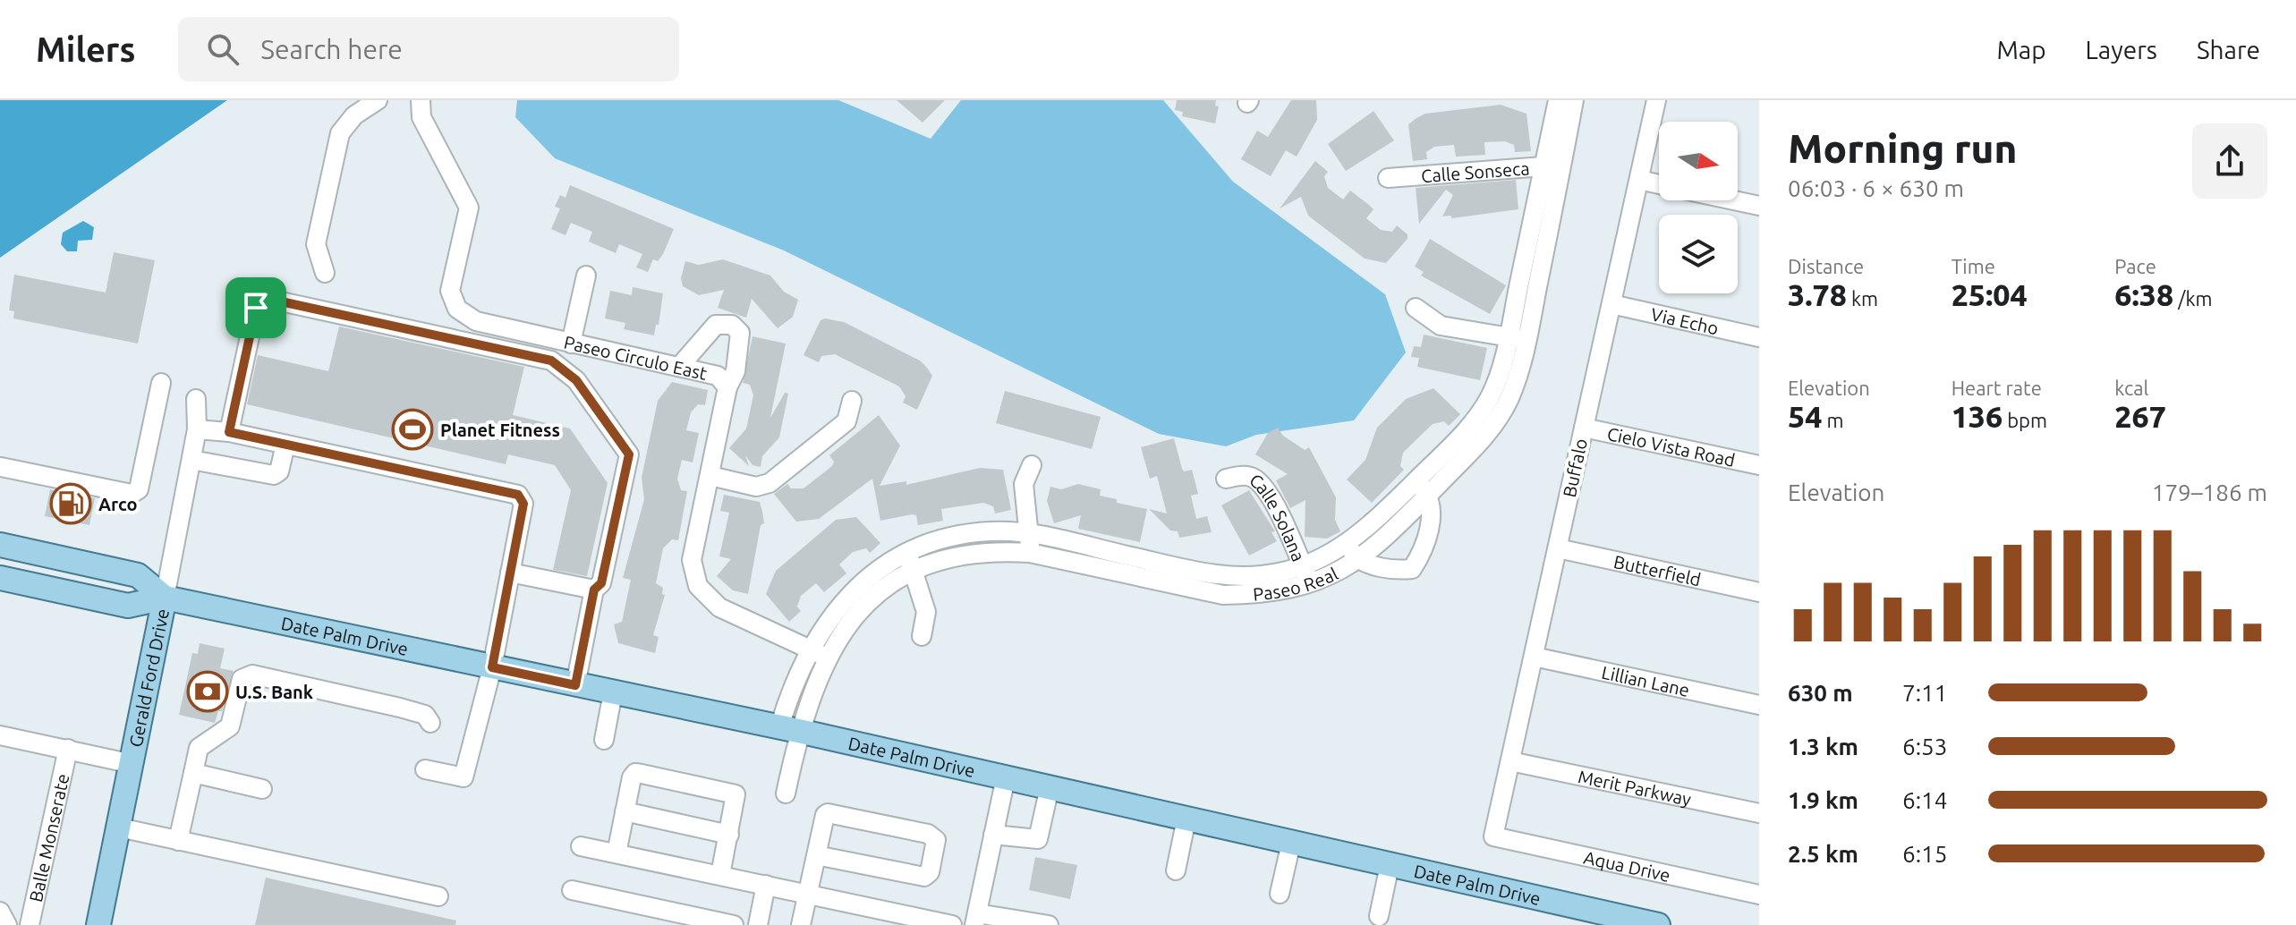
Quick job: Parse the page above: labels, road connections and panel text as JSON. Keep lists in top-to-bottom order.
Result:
{
  "streets": {
    "main road": ["Date Palm Drive", "Gerald Ford Drive"],
    "street": [
      "Calle Sonseca",
      "Via Echo",
      "Paseo Circulo East",
      "Cielo Vista Road",
      "Buffalo",
      "Calle Solana",
      "Butterfield",
      "Paseo Real",
      "Lillian Lane",
      "Merit Parkway",
      "Balle Monserate",
      "Aqua Drive"
    ]
  },
  "crossings": [
    ["Calle Sonseca", "Paseo Real"],
    ["Via Echo", "Buffalo"],
    ["Paseo Circulo East", "Paseo Real"],
    ["Cielo Vista Road", "Buffalo"],
    ["Buffalo", "Butterfield"],
    ["Buffalo", "Lillian Lane"],
    ["Buffalo", "Merit Parkway"],
    ["Buffalo", "Aqua Drive"],
    ["Calle Solana", "Paseo Real"],
    ["Paseo Real", "Date Palm Drive"],
    ["Date Palm Drive", "Gerald Ford Drive"]
  ],
  "places": {
    "sports": ["Planet Fitness"],
    "fuel station": ["Arco"],
    "bank": ["U.S. Bank"]
  },
  "north": "right",
  "page": {
    "header": "Milers",
    "search": "Search here",
    "nav": ["Map", "Layers", "Share"],
    "heading": ["Morning run", "06:03 · 6 × 630 m"],
    "stats": [
      ["Distance", "3.78 km"],
      ["Time", "25:04"],
      ["Pace", "6:38 /km"],
      ["Elevation", "54 m"],
      ["Heart rate", "136 bpm"],
      ["kcal", "267"]
    ],
    "chart": ["Elevation", "179–186 m"],
    "list": [
      {
        "name": "630 m",
        "note": "7:11"
      },
      {
        "name": "1.3 km",
        "note": "6:53"
      },
      {
        "name": "1.9 km",
        "note": "6:14"
      },
      {
        "name": "2.5 km",
        "note": "6:15"
      }
    ]
  }
}
